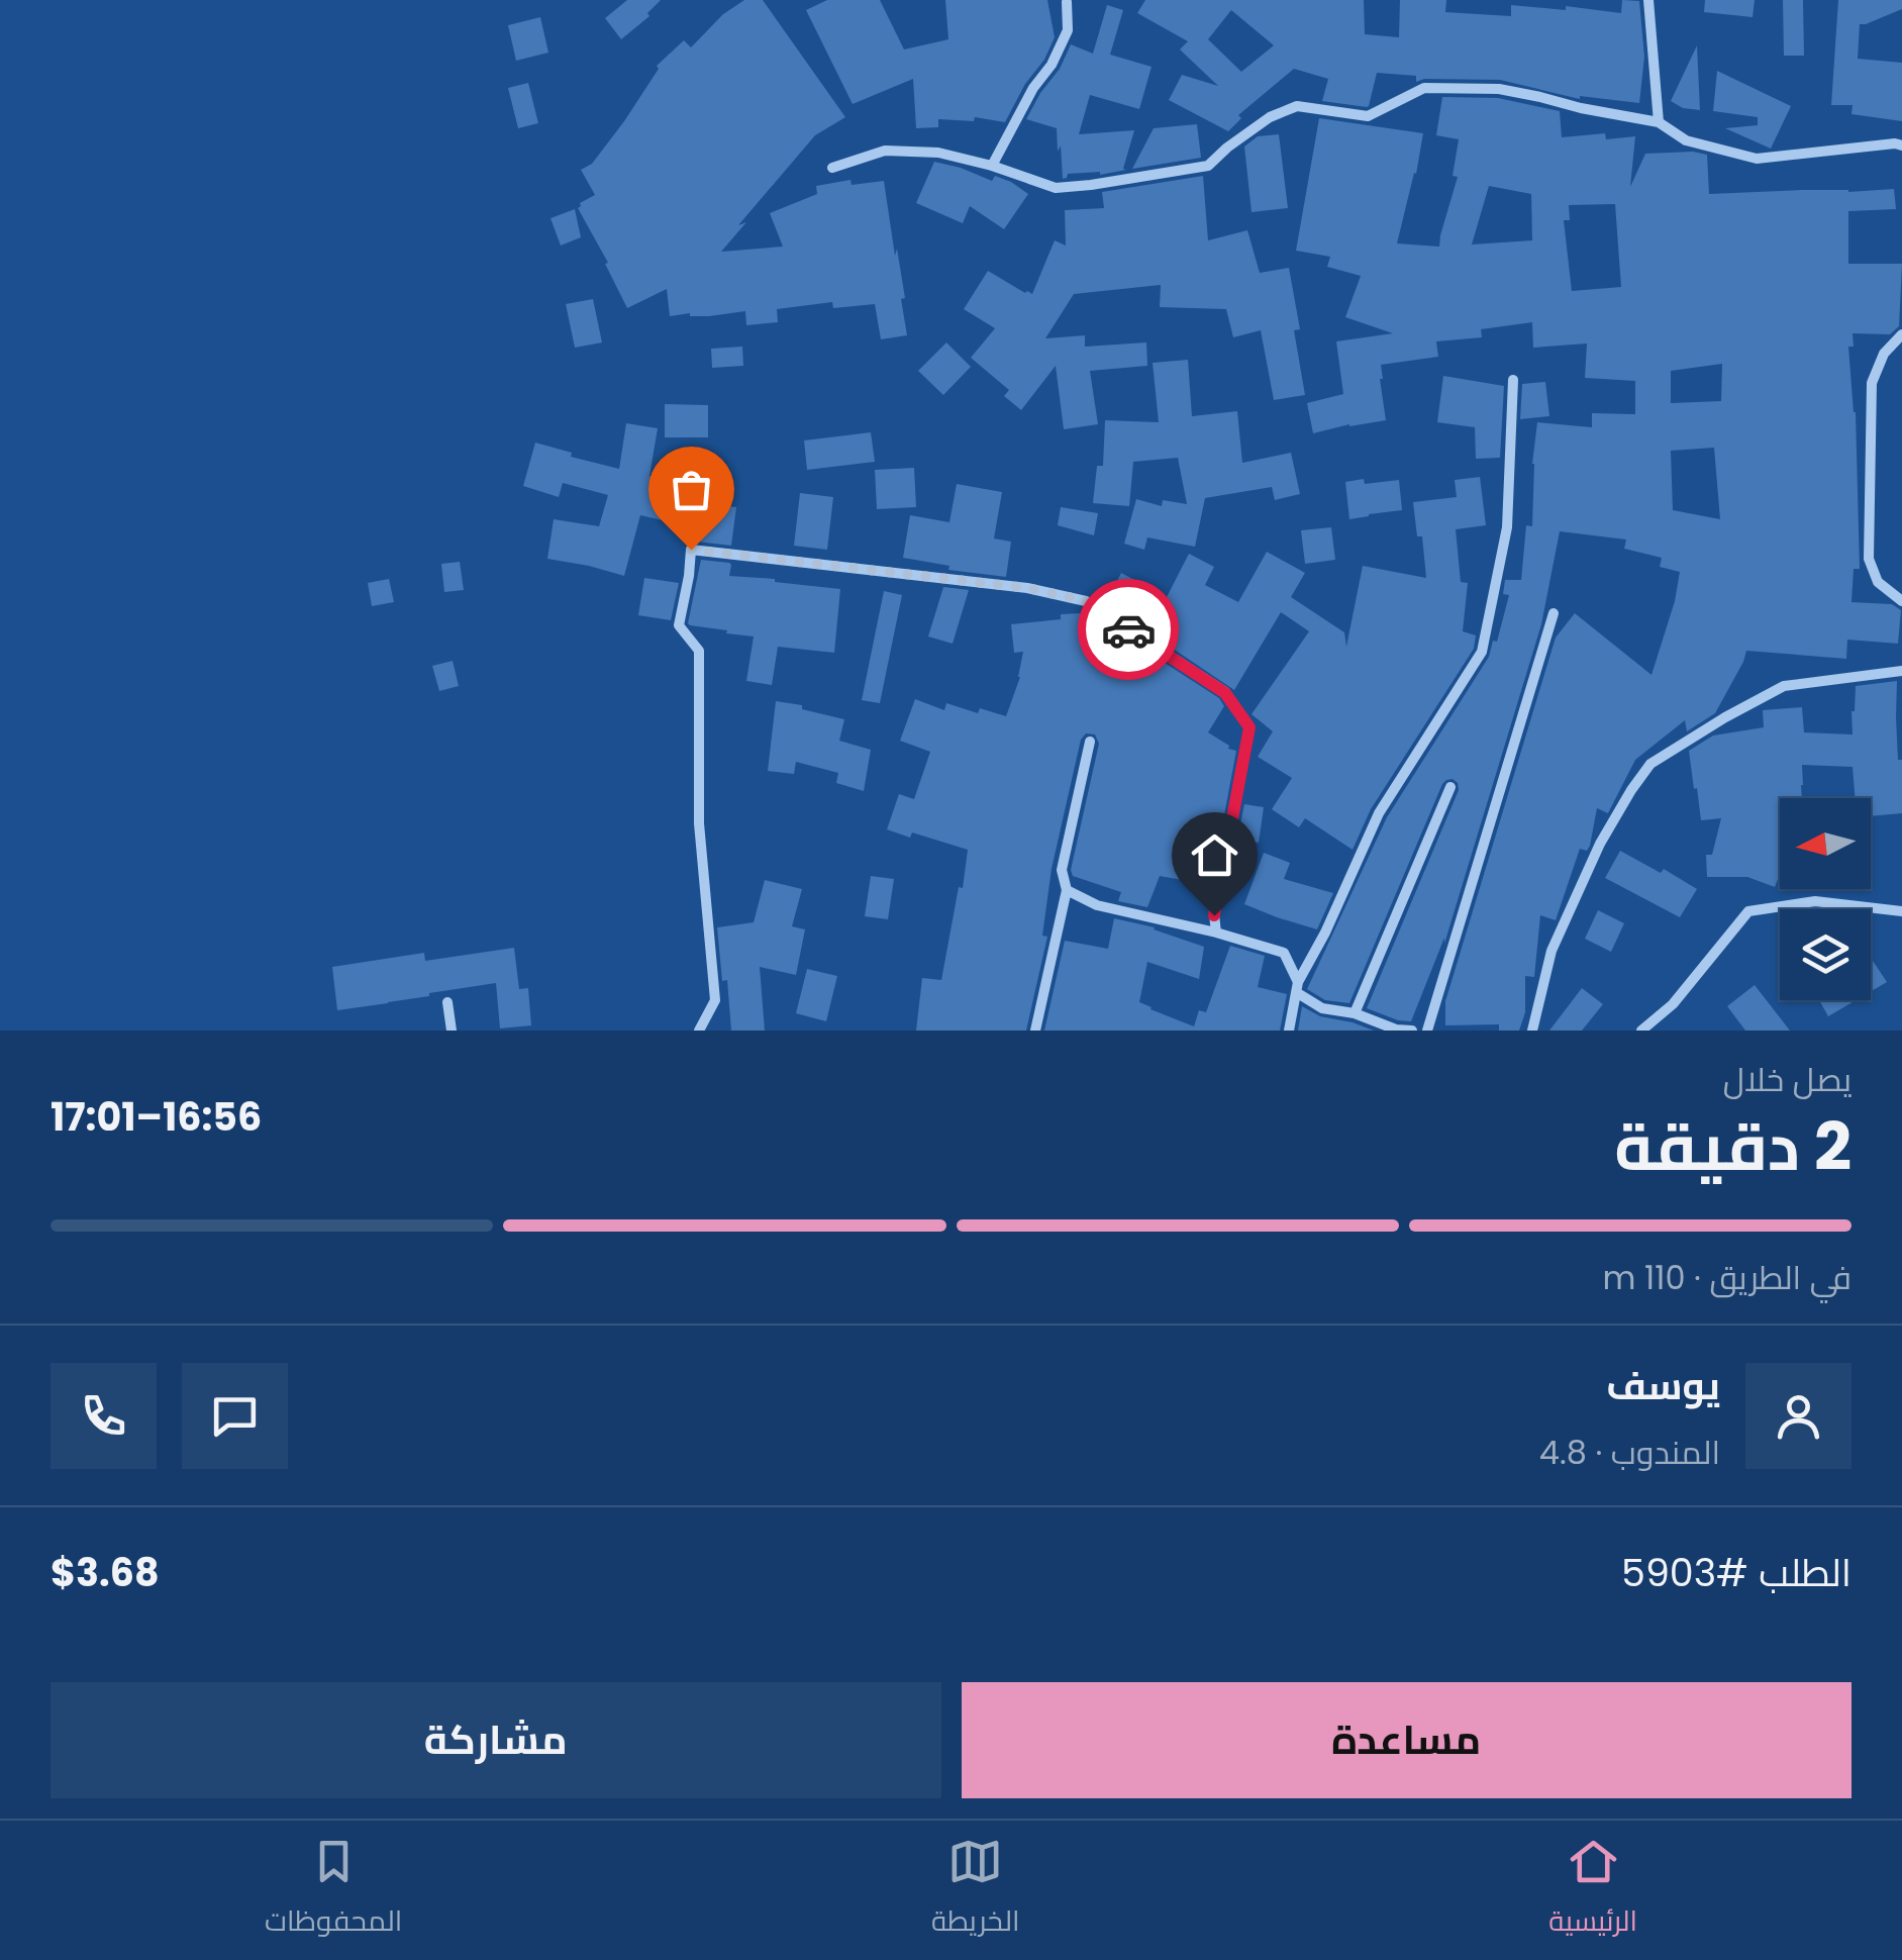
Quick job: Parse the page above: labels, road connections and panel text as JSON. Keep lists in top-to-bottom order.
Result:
{
  "north": "left",
  "page": {
    "heading": ["2 دقيقة", "يصل خلال", "16:56–17:01"],
    "panel": [
      "يوسف",
      "المندوب · 4.8",
      "الطلب #5903",
      "$3.68"
    ],
    "bar": "في الطريق · 110 m",
    "buttons": ["مساعدة", "مشاركة"],
    "tabs": ["الرئيسية", "الخريطة", "المحفوظات"]
  }
}
